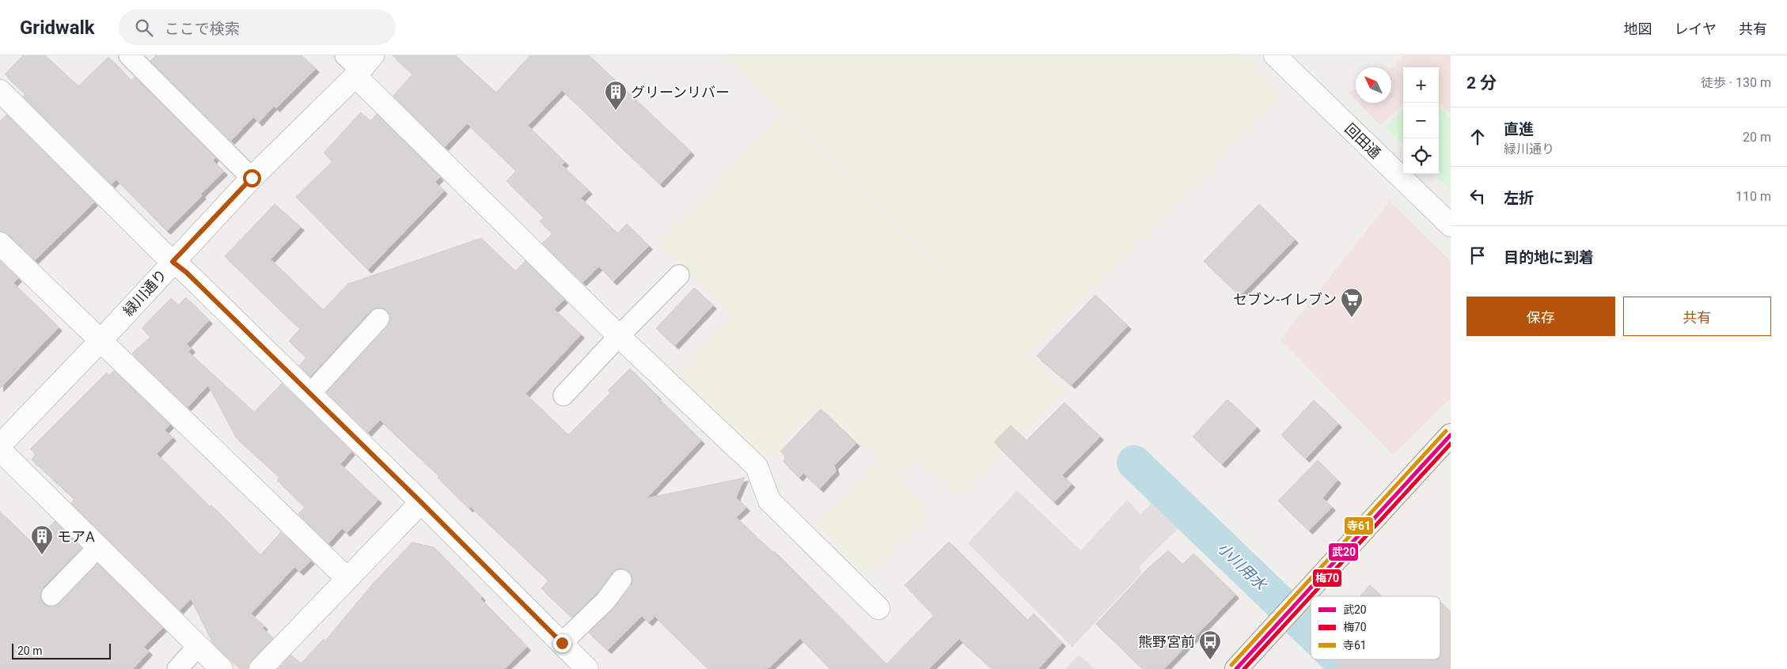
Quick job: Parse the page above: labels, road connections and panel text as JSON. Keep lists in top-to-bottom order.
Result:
{
  "streets": {
    "street": ["回田通", "緑川通り"]
  },
  "water": ["小川用水"],
  "places": {
    "building": ["グリーンリバー", "モアA"],
    "supermarket": ["セブン-イレブン"],
    "bus stop": ["熊野宮前"]
  },
  "lines": ["transit line 寺61", "transit line 武20", "transit line 梅70"],
  "legend": ["武20", "梅70", "寺61"],
  "scale_bar": "20 m",
  "north": "top left",
  "page": {
    "header": "Gridwalk",
    "search": "ここで検索",
    "nav": ["地図", "レイヤ", "共有"],
    "heading": ["2 分", "徒歩 · 130 m"],
    "map_buttons": ["+", "−"],
    "list": [
      ["直進", "緑川通り", "20 m"],
      ["左折", "110 m"],
      "目的地に到着"
    ],
    "buttons": ["保存", "共有"],
    "scale": "20 m"
  }
}
